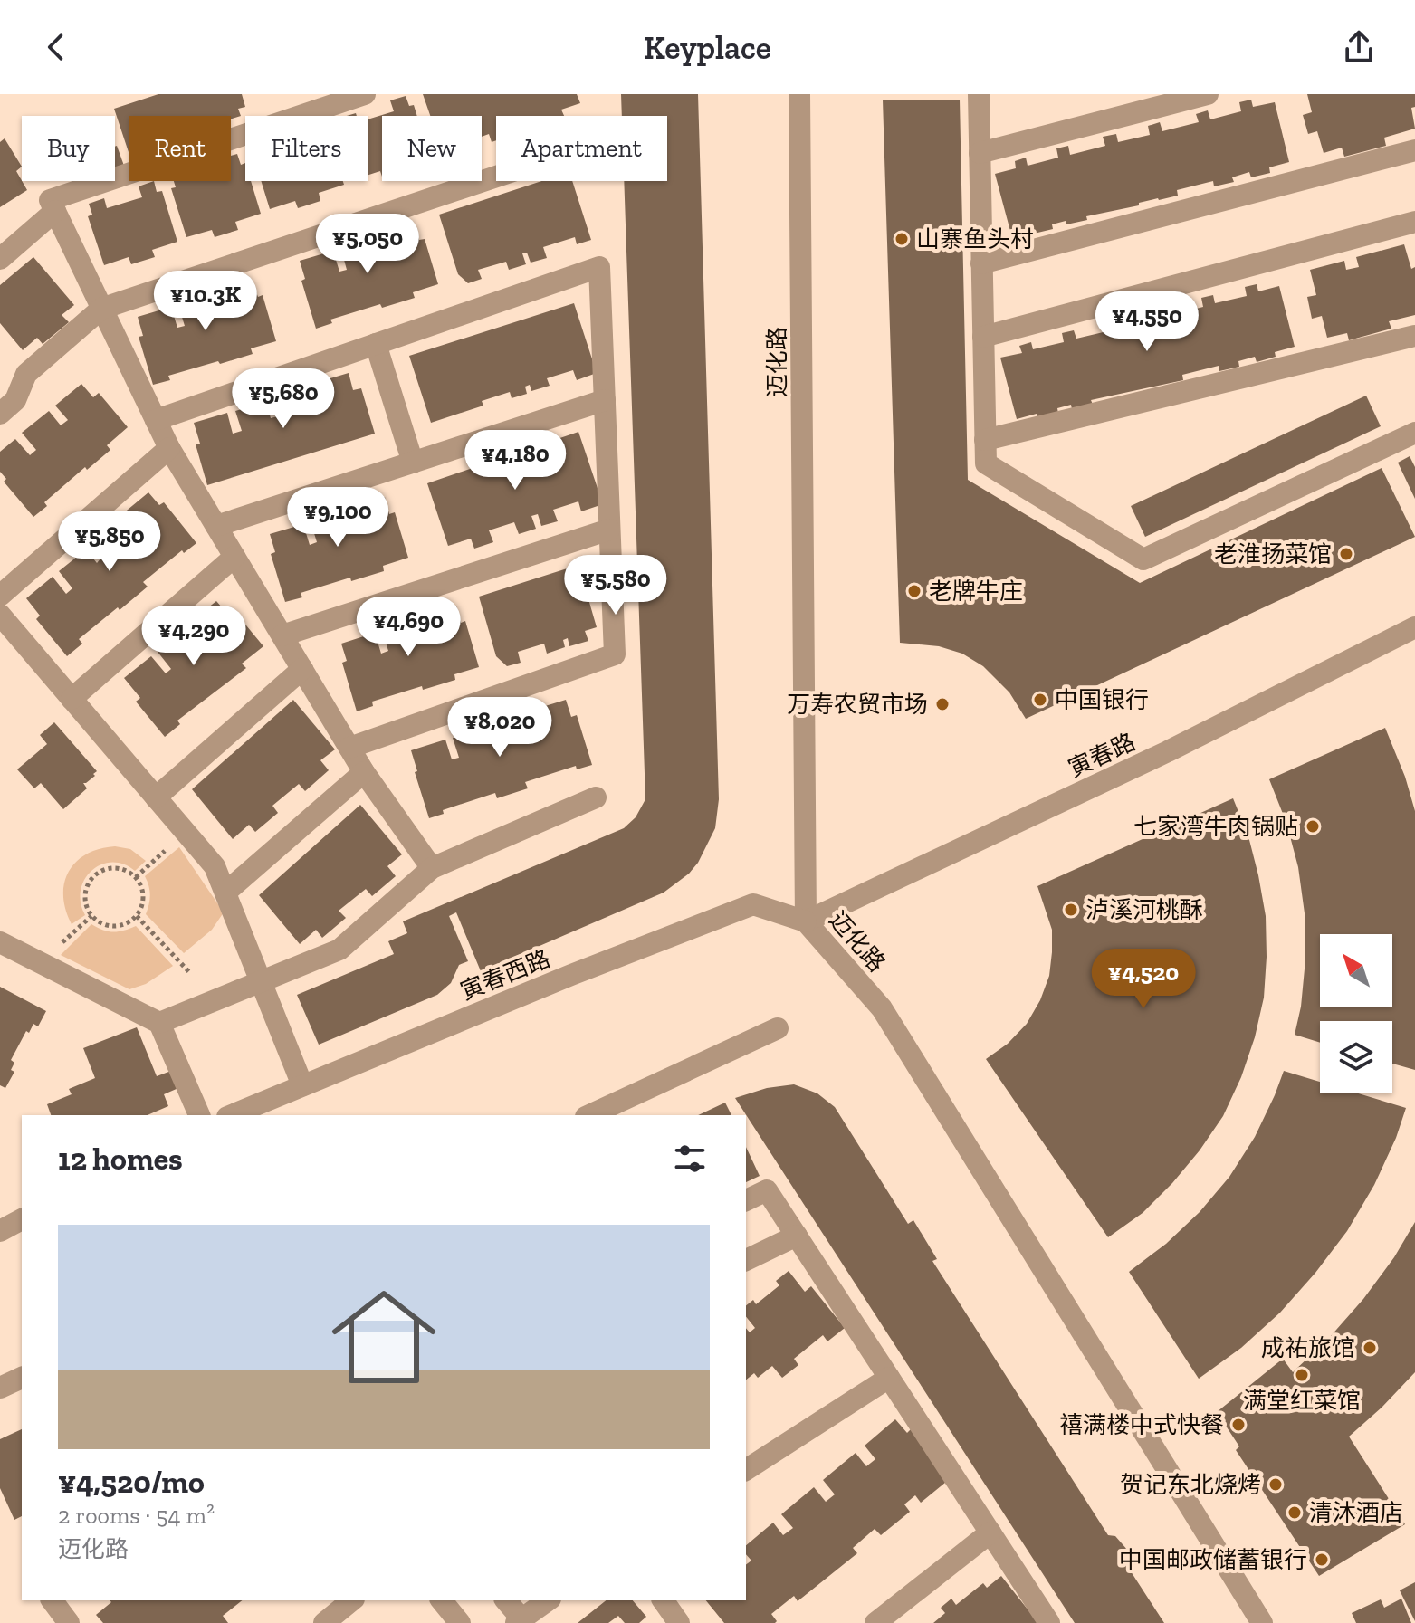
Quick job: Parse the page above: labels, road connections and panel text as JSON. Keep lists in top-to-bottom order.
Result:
{
  "streets": {
    "street": ["迈化路", "寅春路", "寅春西路"]
  },
  "crossings": [
    ["迈化路", "寅春路"],
    ["迈化路", "寅春西路"],
    ["寅春路", "寅春西路"]
  ],
  "places": [
    "山寨鱼头村",
    "老淮扬菜馆",
    "老牌牛庄",
    "中国银行",
    "万寿农贸市场",
    "七家湾牛肉锅贴",
    "泸溪河桃酥",
    "成祐旅馆",
    "满堂红菜馆",
    "禧满楼中式快餐",
    "贺记东北烧烤",
    "清沐酒店",
    "中国邮政储蓄银行"
  ],
  "north": "top left",
  "page": {
    "header": "Keyplace",
    "chip": [
      "Buy",
      "Rent",
      "Filters",
      "New",
      "Apartment"
    ],
    "price": [
      "¥5,050",
      "¥10.3K",
      "¥4,550",
      "¥5,680",
      "¥4,180",
      "¥9,100",
      "¥5,850",
      "¥5,580",
      "¥4,690",
      "¥4,290",
      "¥8,020",
      "¥4,520"
    ],
    "heading": "12 homes",
    "list": [
      {
        "name": "¥4,520/mo",
        "note": "2 rooms · 54 m² · 迈化路"
      }
    ]
  }
}
